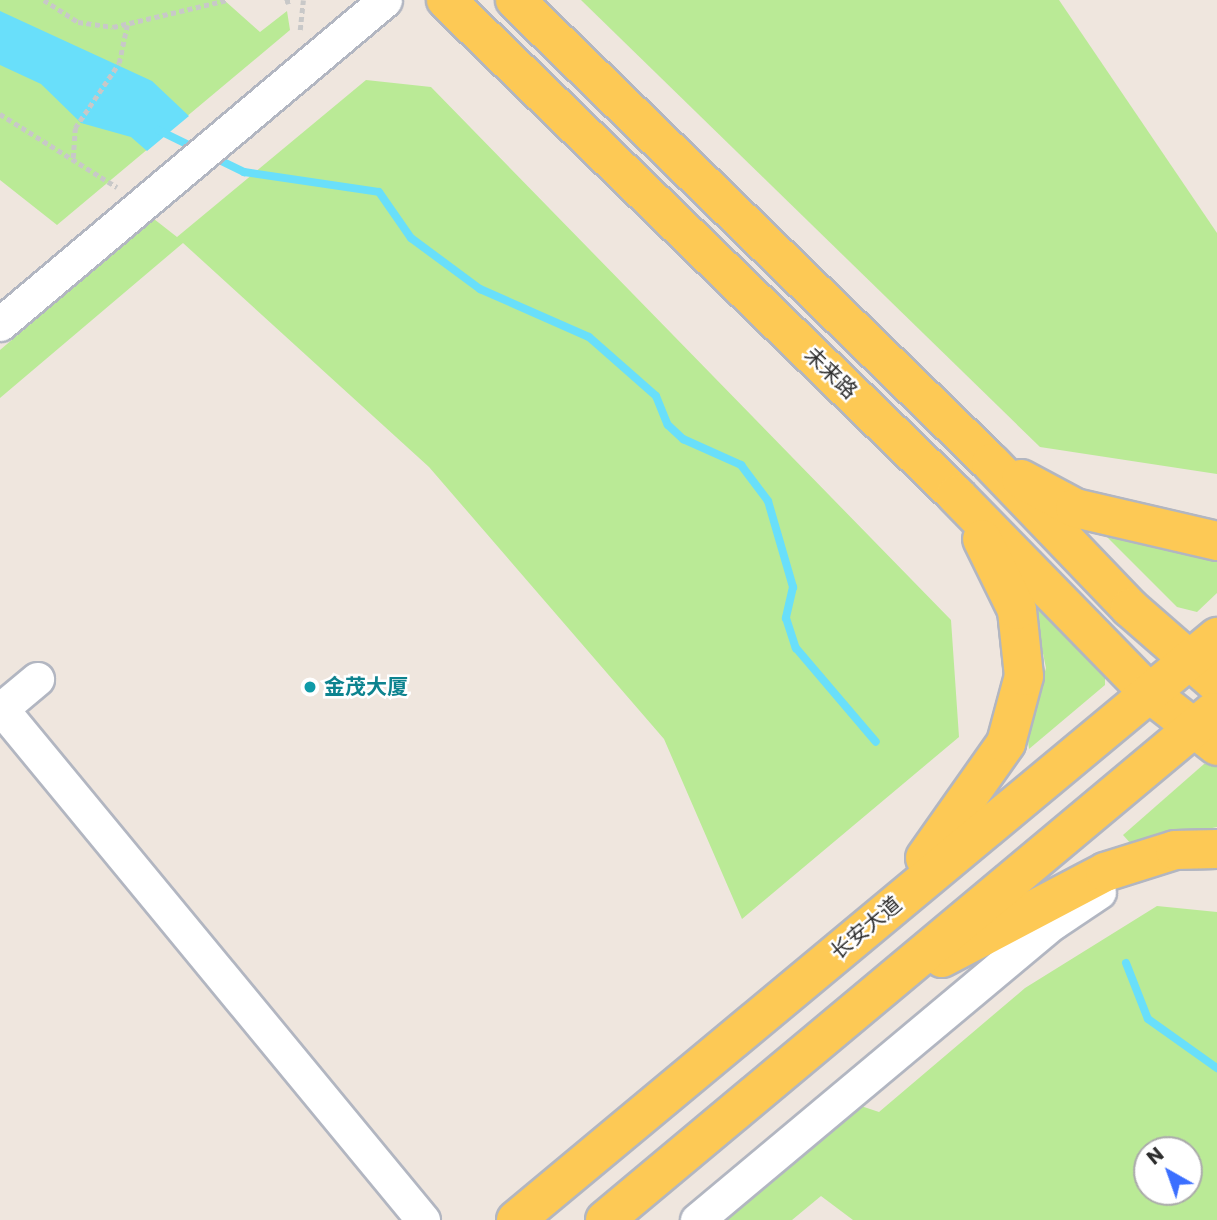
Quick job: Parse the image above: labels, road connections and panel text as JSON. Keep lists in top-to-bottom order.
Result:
{
  "streets": {
    "main road": ["未来路", "长安大道"]
  },
  "crossings": [
    ["未来路", "长安大道"]
  ],
  "places": ["金茂大厦"],
  "north": "top left"
}
